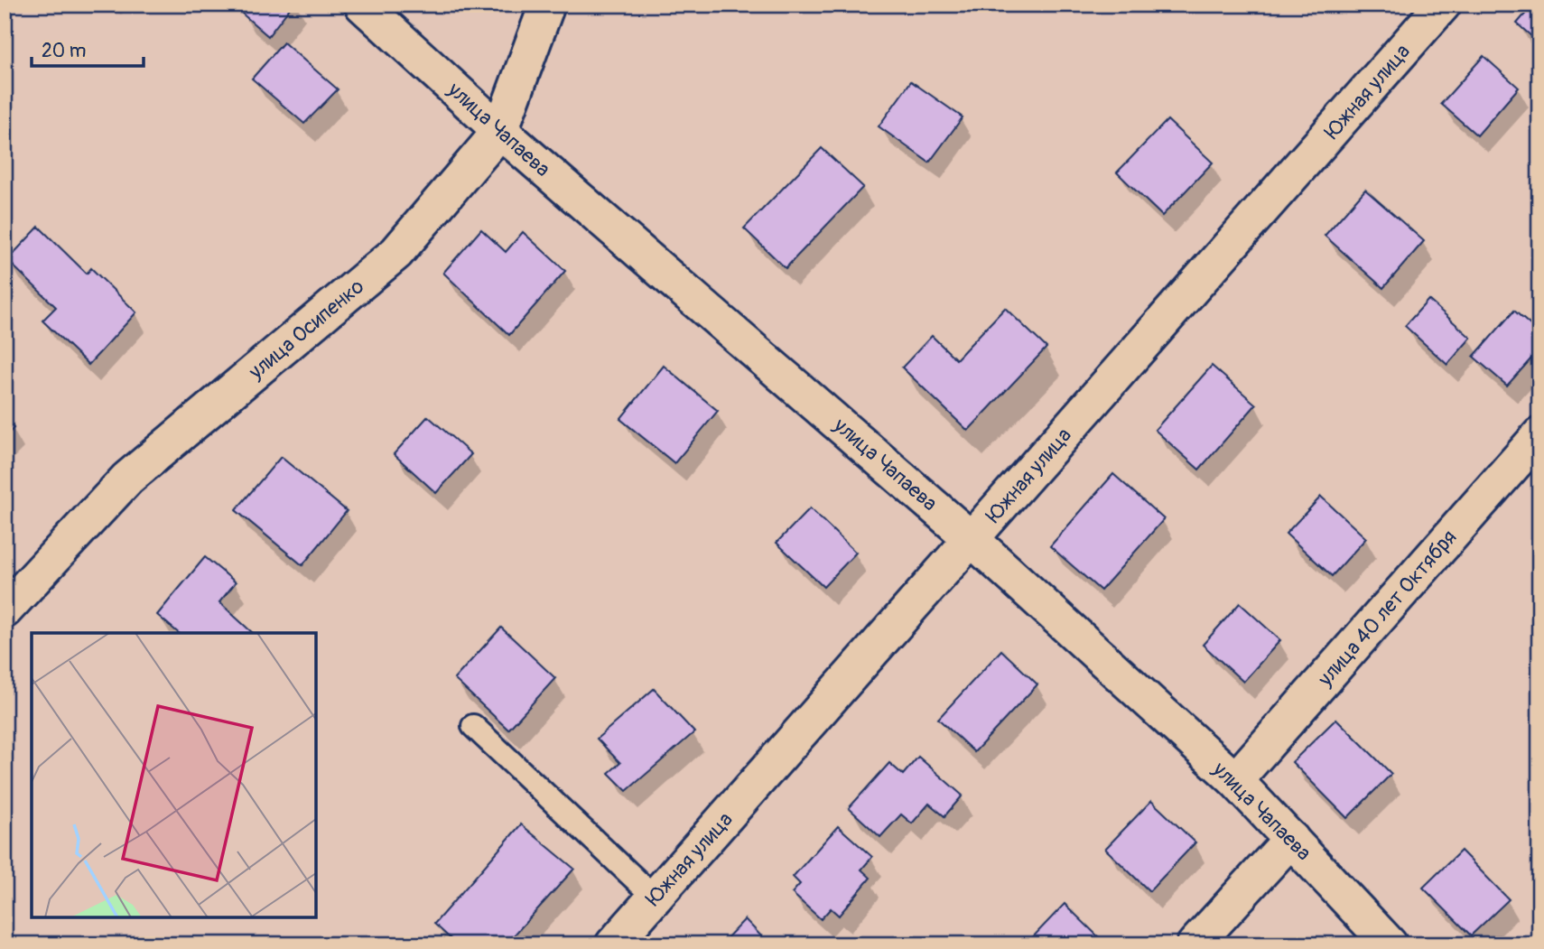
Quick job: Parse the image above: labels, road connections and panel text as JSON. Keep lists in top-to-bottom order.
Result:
{
  "streets": {
    "street": [
      "Южная улица",
      "улица Чапаева",
      "улица Осипенко",
      "улица 40 лет Октября"
    ]
  },
  "crossings": [
    ["Южная улица", "улица Чапаева"],
    ["улица Чапаева", "улица Осипенко"],
    ["улица Чапаева", "улица 40 лет Октября"]
  ],
  "scale_bar": "20 m"
}
